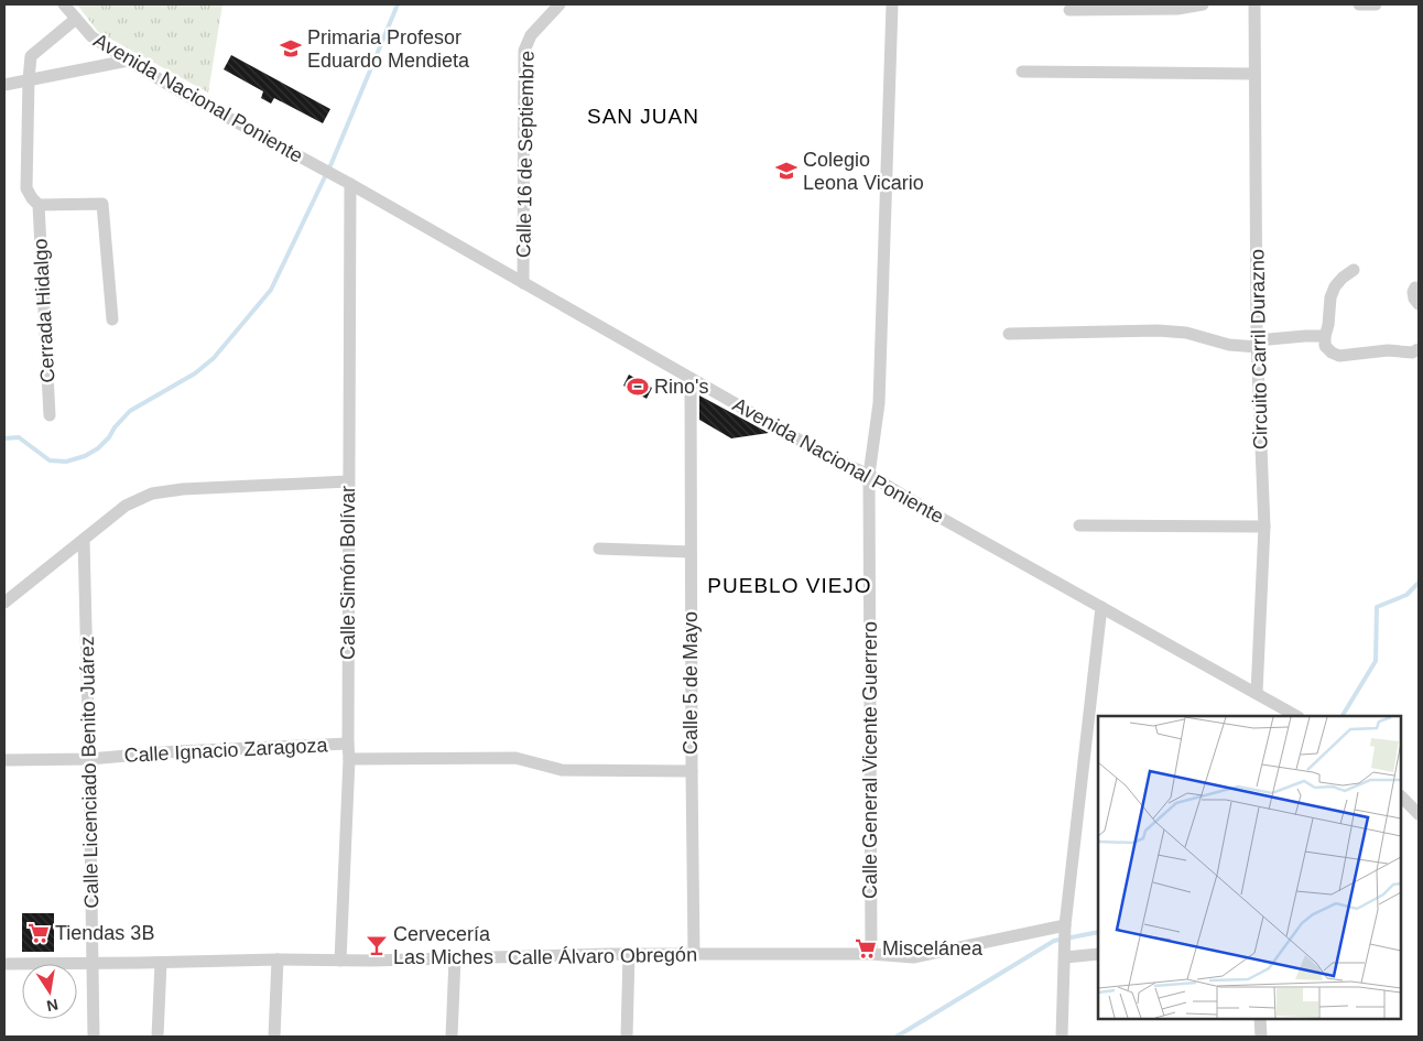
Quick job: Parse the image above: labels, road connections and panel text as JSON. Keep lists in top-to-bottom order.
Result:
{
  "streets": {
    "street": [
      "Avenida Nacional Poniente",
      "Calle 16 de Septiembre",
      "Cerrada Hidalgo",
      "Circuito Carril Durazno",
      "Calle Simón Bolívar",
      "Calle 5 de Mayo",
      "Calle Ignacio Zaragoza",
      "Calle General Vicente Guerrero",
      "Calle Licenciado Benito Juárez",
      "Calle Álvaro Obregón"
    ]
  },
  "crossings": [
    ["Avenida Nacional Poniente", "Calle 16 de Septiembre"],
    ["Avenida Nacional Poniente", "Cerrada Hidalgo"],
    ["Avenida Nacional Poniente", "Circuito Carril Durazno"],
    ["Avenida Nacional Poniente", "Calle Simón Bolívar"],
    ["Avenida Nacional Poniente", "Calle 5 de Mayo"],
    ["Avenida Nacional Poniente", "Calle General Vicente Guerrero"],
    ["Calle Simón Bolívar", "Calle Ignacio Zaragoza"],
    ["Calle Simón Bolívar", "Calle Álvaro Obregón"],
    ["Calle 5 de Mayo", "Calle Álvaro Obregón"],
    ["Calle Ignacio Zaragoza", "Calle Licenciado Benito Juárez"],
    ["Calle General Vicente Guerrero", "Calle Álvaro Obregón"],
    ["Calle Licenciado Benito Juárez", "Calle Álvaro Obregón"]
  ],
  "districts": ["SAN JUAN", "PUEBLO VIEJO"],
  "places": {
    "school or university": ["Primaria Profesor Eduardo Mendieta", "Colegio Leona Vicario"],
    "sports": ["Rino's"],
    "supermarket": ["Tiendas 3B", "Miscelánea"],
    "bar": ["Cervecería Las Miches"]
  },
  "north": "bottom"
}
